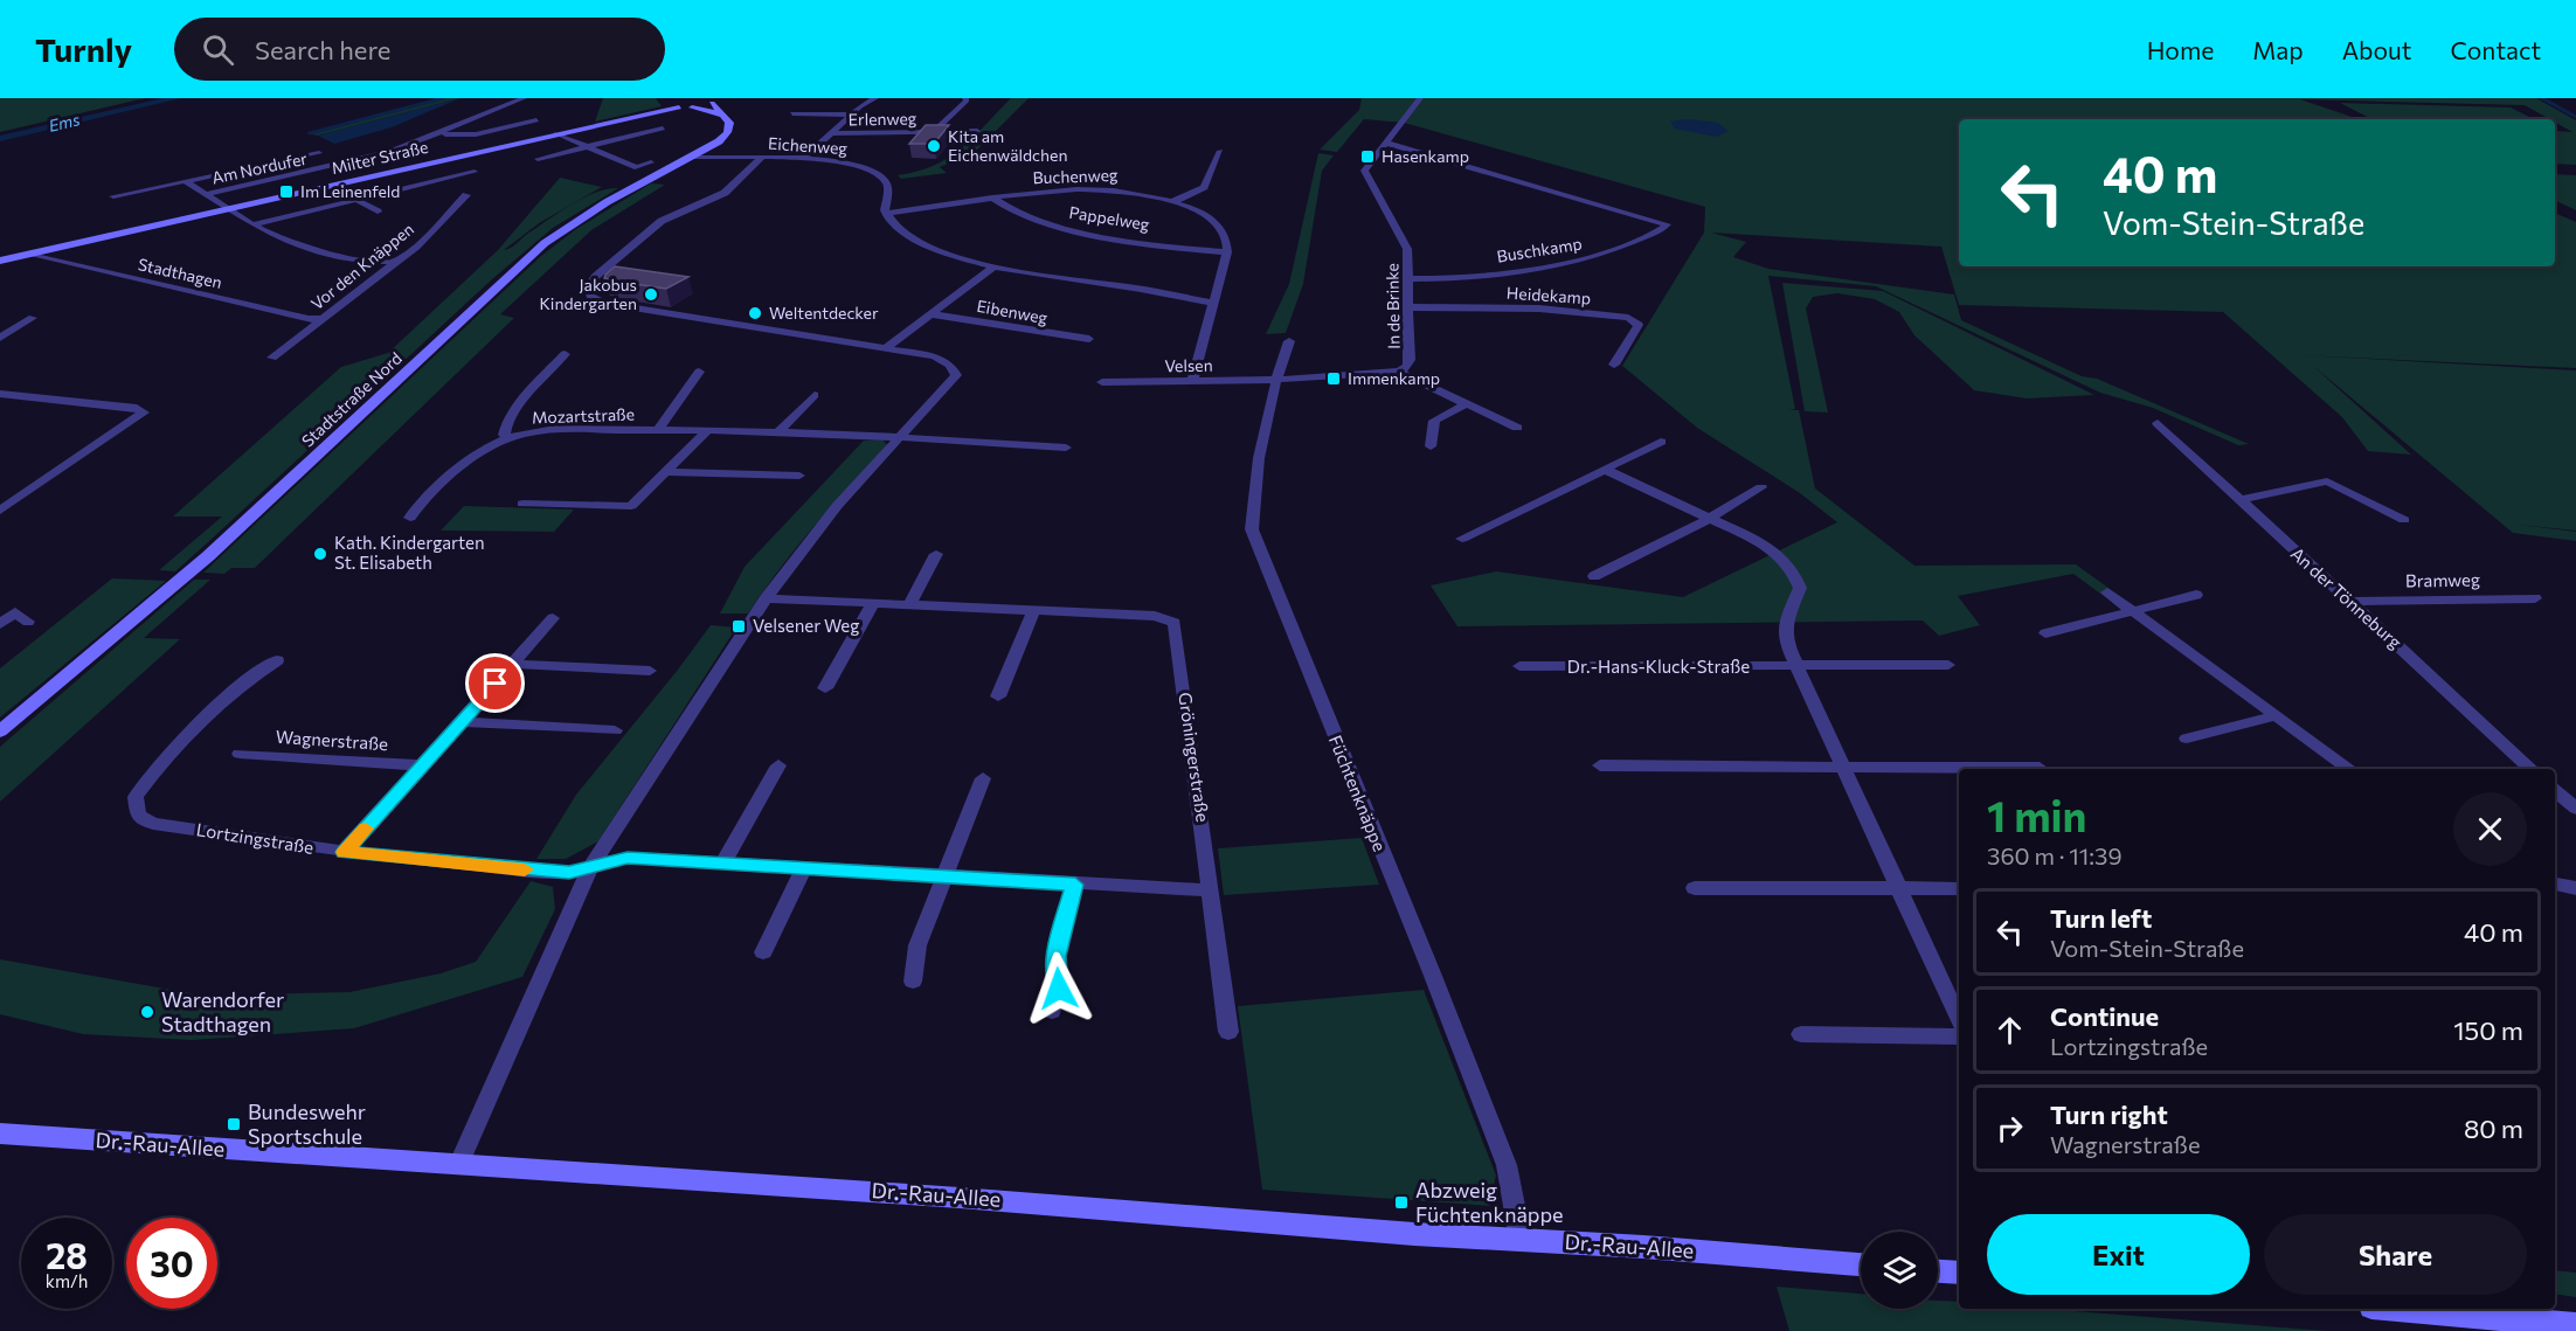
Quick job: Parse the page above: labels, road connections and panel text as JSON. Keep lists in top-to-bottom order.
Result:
{
  "streets": {
    "street": [
      "Erlenweg",
      "Eichenweg",
      "Milter Straße",
      "Am Nordufer",
      "Buchenweg",
      "Pappelweg",
      "Buschkamp",
      "Vor den Knäppen",
      "Stadthagen",
      "Heidekamp",
      "In de Brinke",
      "Eibenweg",
      "Velsen",
      "Stadtstraße Nord",
      "Mozartstraße",
      "Bramweg",
      "An der Tönneburg",
      "Dr.-Hans-Kluck-Straße",
      "Wagnerstraße",
      "Gröningerstraße",
      "Füchtenknäppe",
      "Lortzingstraße",
      "Dr.-Rau-Allee"
    ]
  },
  "crossings": [
    ["Eichenweg", "Buchenweg"],
    ["Eichenweg", "Stadtstraße Nord"],
    ["Milter Straße", "Stadthagen"],
    ["Buchenweg", "Pappelweg"],
    ["Buschkamp", "In de Brinke"],
    ["Vor den Knäppen", "Stadthagen"],
    ["Heidekamp", "In de Brinke"],
    ["Velsen", "Füchtenknäppe"],
    ["Bramweg", "An der Tönneburg"],
    ["Gröningerstraße", "Lortzingstraße"],
    ["Füchtenknäppe", "Dr.-Rau-Allee"]
  ],
  "water": ["Ems"],
  "places": {
    "other": [
      "Kita am Eichenwäldchen",
      "Jakobus Kindergarten",
      "Weltentdecker",
      "Kath. Kindergarten St. Elisabeth",
      "Warendorfer Stadthagen"
    ],
    "transit": [
      "Hasenkamp",
      "Im Leinenfeld",
      "Immenkamp",
      "Velsener Weg",
      "Bundeswehr Sportschule",
      "Abzweig Füchtenknäppe"
    ]
  },
  "page": {
    "header": "Turnly",
    "search": "Search here",
    "nav": [
      "Home",
      "Map",
      "About",
      "Contact"
    ],
    "turn": ["40 m", "Vom-Stein-Straße"],
    "heading": ["1 min", "360 m · 11:39"],
    "list": [
      {
        "name": "Turn left",
        "note": "Vom-Stein-Straße",
        "value": "40 m"
      },
      {
        "name": "Continue",
        "note": "Lortzingstraße",
        "value": "150 m"
      },
      {
        "name": "Turn right",
        "note": "Wagnerstraße",
        "value": "80 m"
      }
    ],
    "buttons": ["Exit", "Share"],
    "speed": "28 km/h",
    "limit": "30"
  }
}
